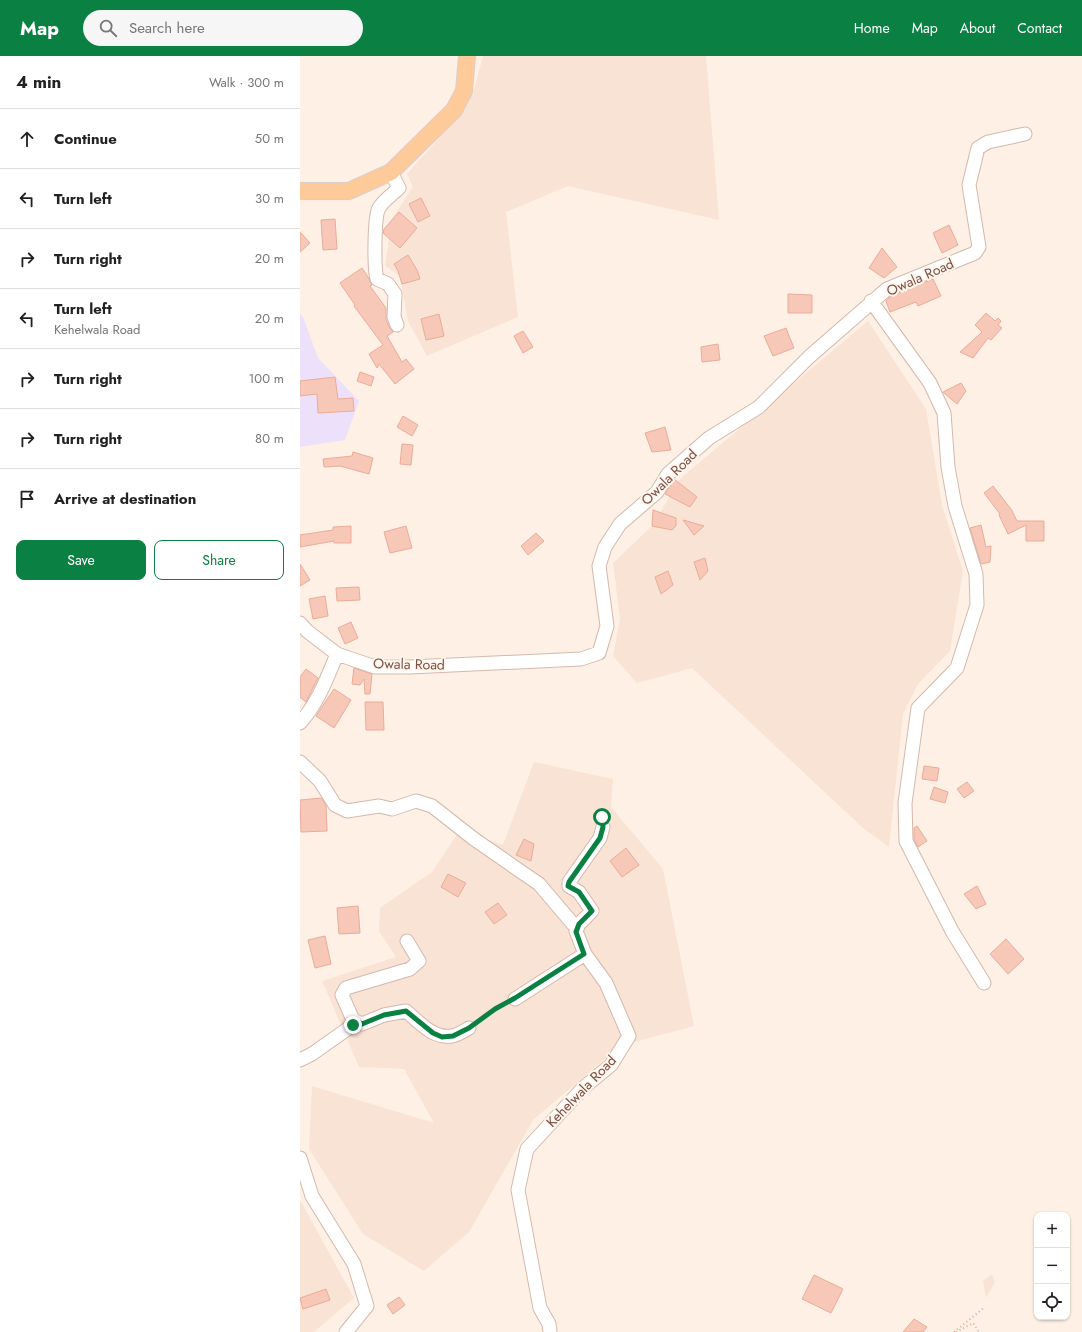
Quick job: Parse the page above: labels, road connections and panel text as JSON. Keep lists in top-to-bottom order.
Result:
{
  "streets": {
    "street": ["Owala Road", "Kehelwala Road"]
  },
  "page": {
    "header": "Map",
    "search": "Search here",
    "nav": [
      "Home",
      "Map",
      "About",
      "Contact"
    ],
    "heading": ["4 min", "Walk · 300 m"],
    "list": [
      ["Continue", "50 m"],
      ["Turn left", "30 m"],
      ["Turn right", "20 m"],
      ["Turn left", "Kehelwala Road", "20 m"],
      ["Turn right", "100 m"],
      ["Turn right", "80 m"],
      "Arrive at destination"
    ],
    "buttons": ["Save", "Share"],
    "map_buttons": ["+", "−"]
  }
}
